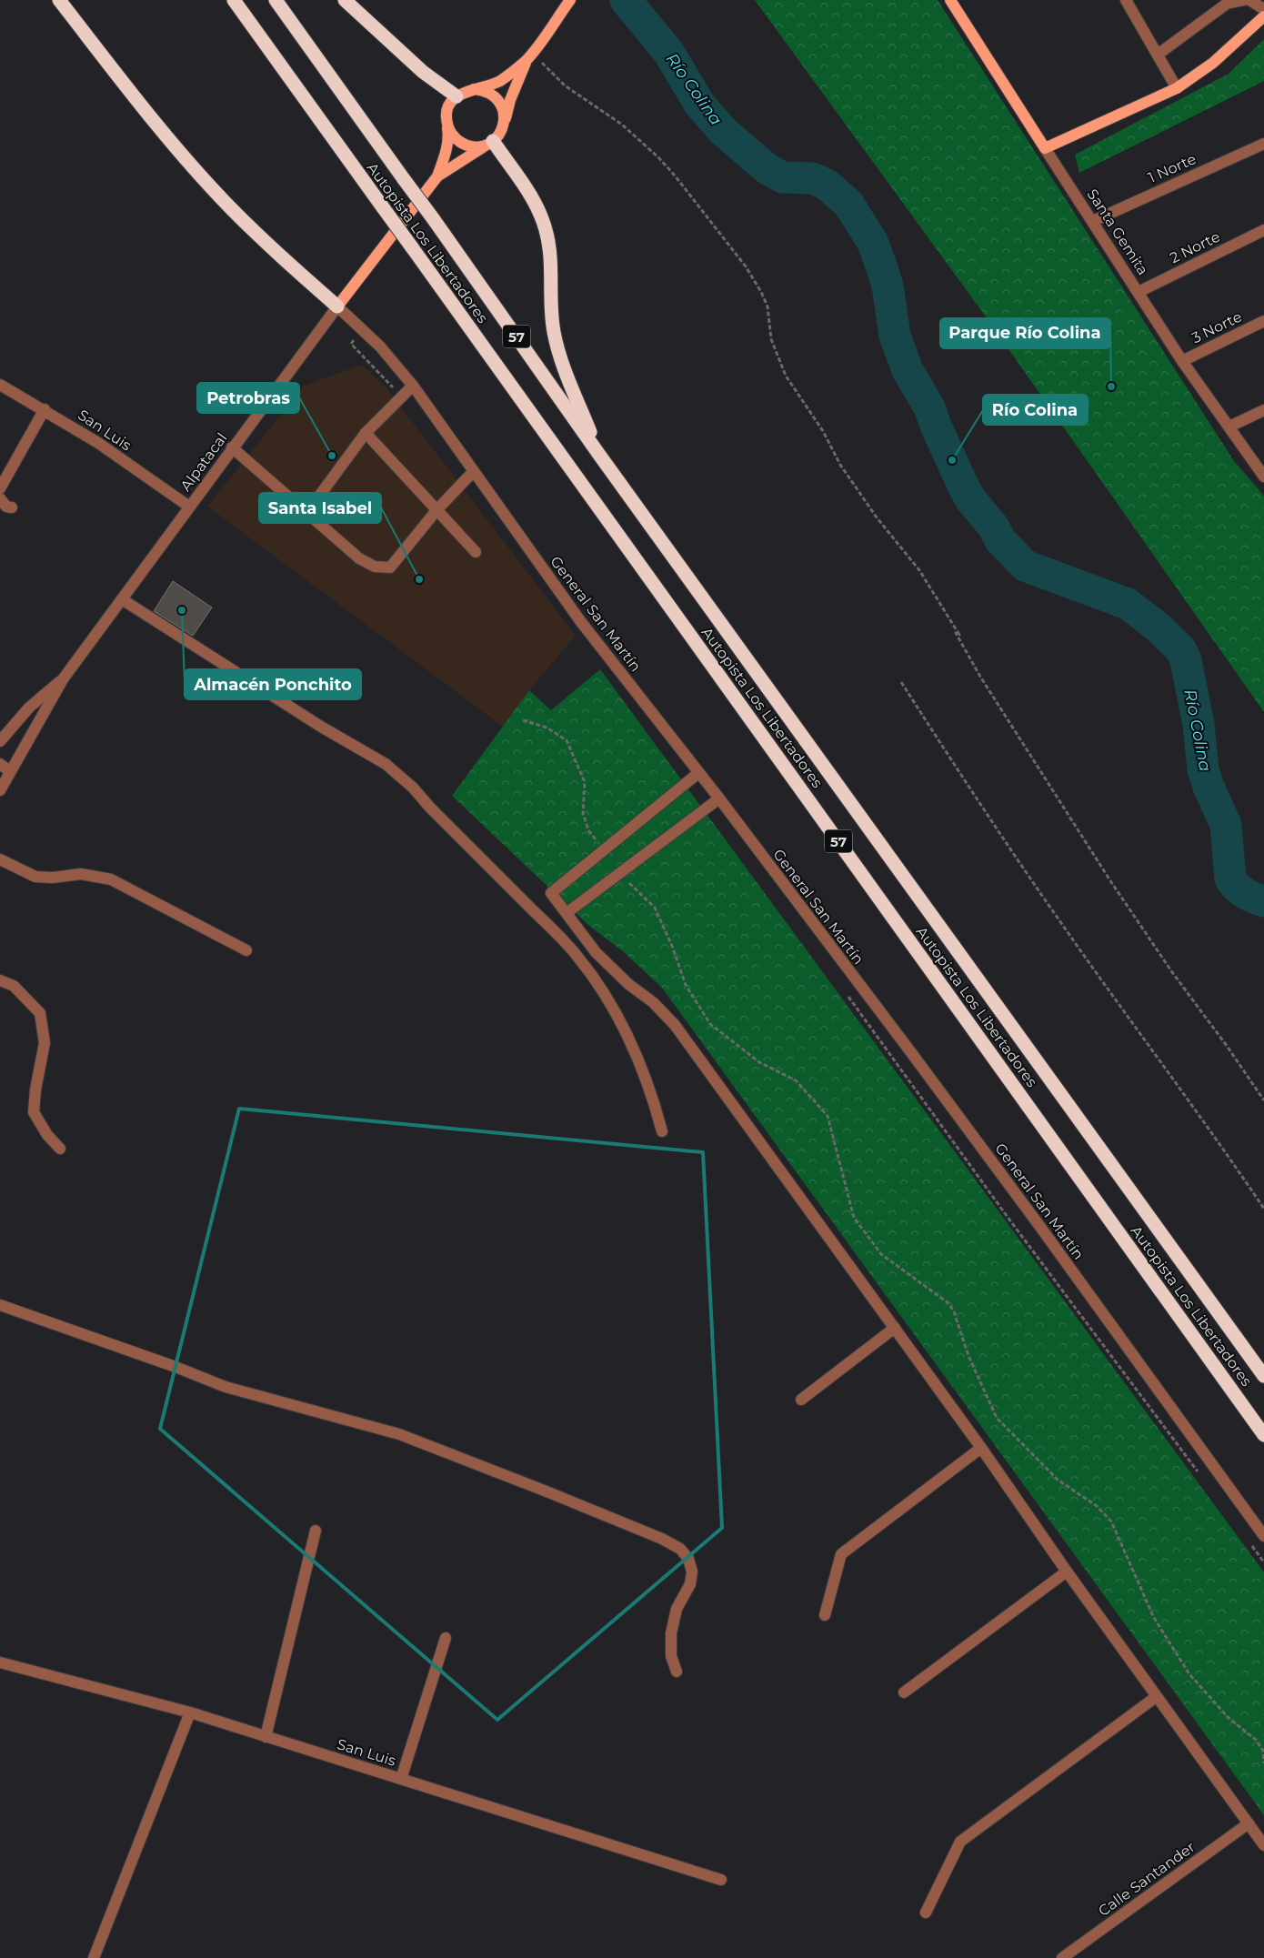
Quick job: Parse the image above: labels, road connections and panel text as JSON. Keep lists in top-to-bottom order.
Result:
{
  "streets": {
    "highway": ["Autopista Los Libertadores", "57"],
    "main road": ["Santa Gemita", "Alpatacal"],
    "street": [
      "1 Norte",
      "2 Norte",
      "3 Norte",
      "San Luis",
      "General San Martín",
      "Calle Santander"
    ]
  },
  "crossings": [
    ["1 Norte", "Santa Gemita"],
    ["Santa Gemita", "2 Norte"],
    ["Santa Gemita", "3 Norte"],
    ["San Luis", "Alpatacal"],
    ["Alpatacal", "General San Martín"]
  ],
  "water": ["Río Colina"],
  "places": [
    "Parque Río Colina",
    "Petrobras",
    "Río Colina",
    "Santa Isabel",
    "Almacén Ponchito"
  ]
}
